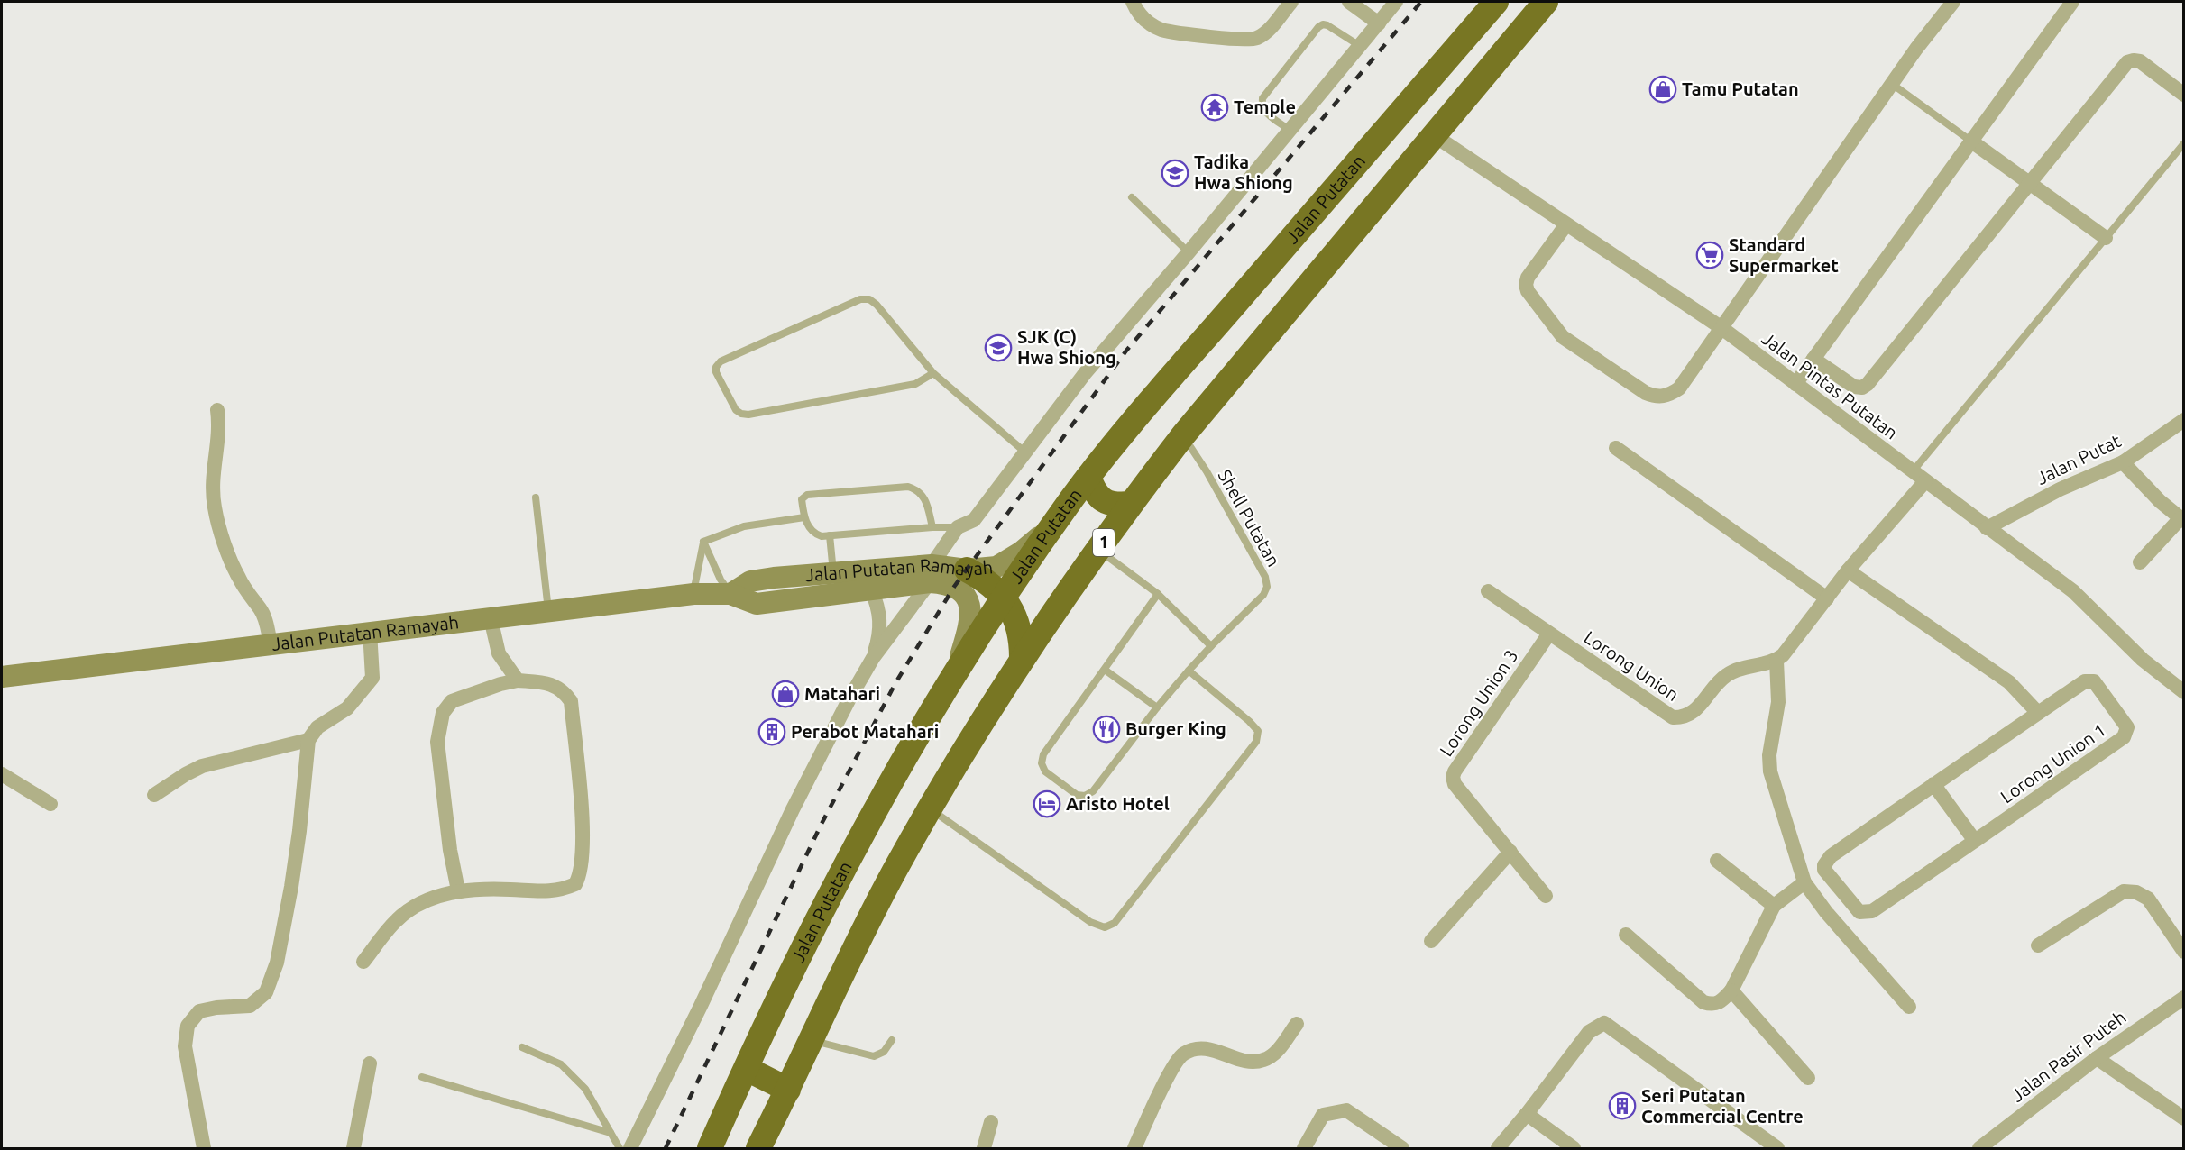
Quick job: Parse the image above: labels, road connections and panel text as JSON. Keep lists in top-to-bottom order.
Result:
{
  "streets": {
    "highway": ["Jalan Putatan", "1"],
    "main road": ["Jalan Putatan Ramayah"],
    "street": [
      "Jalan Pintas Putatan",
      "Jalan Putat",
      "Lorong Union",
      "Lorong Union 3",
      "Lorong Union 1",
      "Jalan Pasir Puteh"
    ],
    "lane": ["Shell Putatan"]
  },
  "crossings": [
    ["Jalan Putatan", "Jalan Putatan Ramayah"],
    ["Jalan Pintas Putatan", "Jalan Putat"],
    ["Jalan Pintas Putatan", "1"],
    ["Shell Putatan", "1"],
    ["Lorong Union", "Lorong Union 3"]
  ],
  "places": {
    "shop": ["Tamu Putatan", "Matahari"],
    "temple": ["Temple"],
    "school or university": ["Tadika Hwa Shiong", "SJK (C) Hwa Shiong"],
    "supermarket": ["Standard Supermarket"],
    "restaurant": ["Burger King"],
    "building": ["Perabot Matahari", "Seri Putatan Commercial Centre"],
    "hotel": ["Aristo Hotel"]
  }
}
